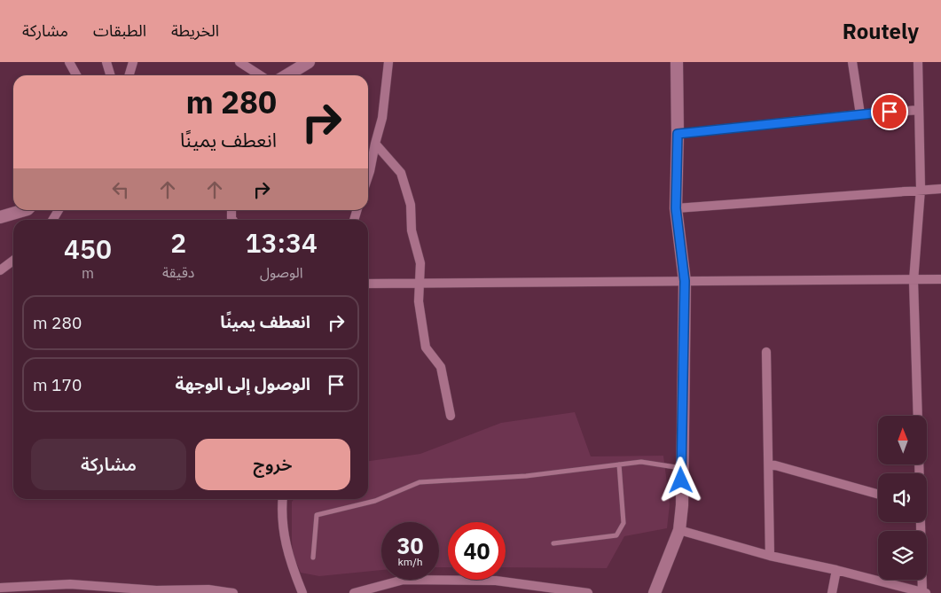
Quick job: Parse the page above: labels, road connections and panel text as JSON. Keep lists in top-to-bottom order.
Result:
{
  "north": "top",
  "page": {
    "header": "Routely",
    "nav": ["الخريطة", "الطبقات", "مشاركة"],
    "turn": ["280 m", "انعطف يمينًا"],
    "eta": [
      "13:34",
      "الوصول",
      "2",
      "دقيقة",
      "450",
      "m"
    ],
    "list": [
      {
        "name": "انعطف يمينًا",
        "value": "280 m"
      },
      {
        "name": "الوصول إلى الوجهة",
        "value": "170 m"
      }
    ],
    "buttons": ["خروج", "مشاركة"],
    "speed": "30 km/h",
    "limit": "40"
  }
}
